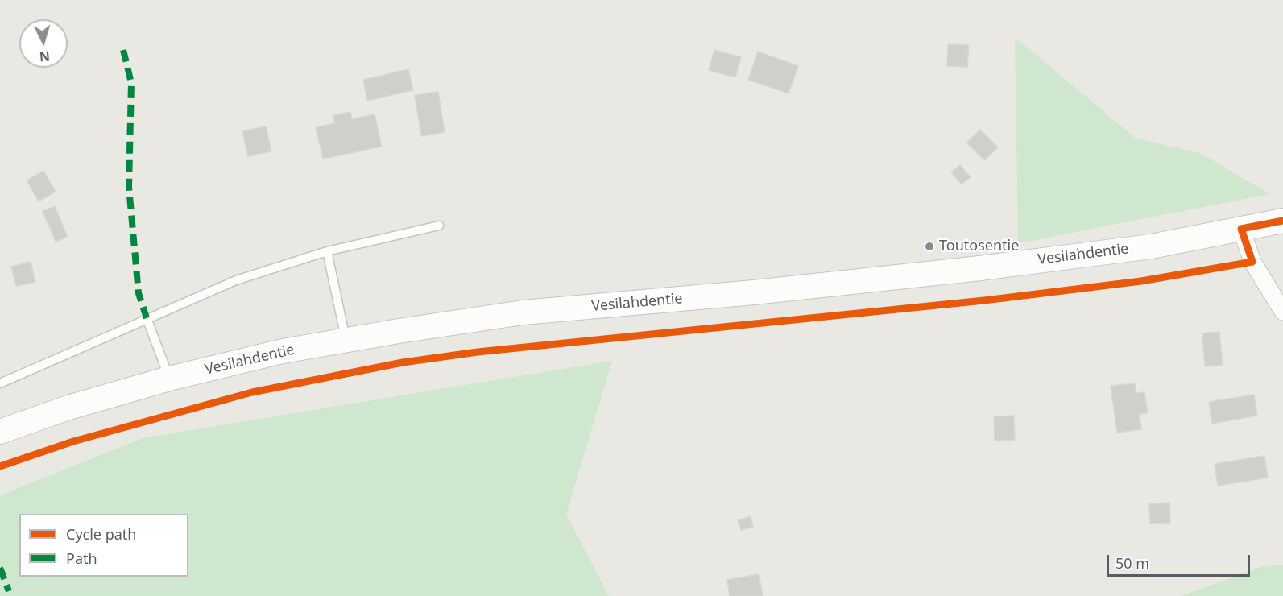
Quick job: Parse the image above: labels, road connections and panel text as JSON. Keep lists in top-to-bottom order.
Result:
{
  "streets": {
    "main road": ["Vesilahdentie"]
  },
  "places": ["Toutosentie"],
  "legend": ["Cycle path", "Path"],
  "scale_bar": "50 m",
  "north": "bottom"
}
